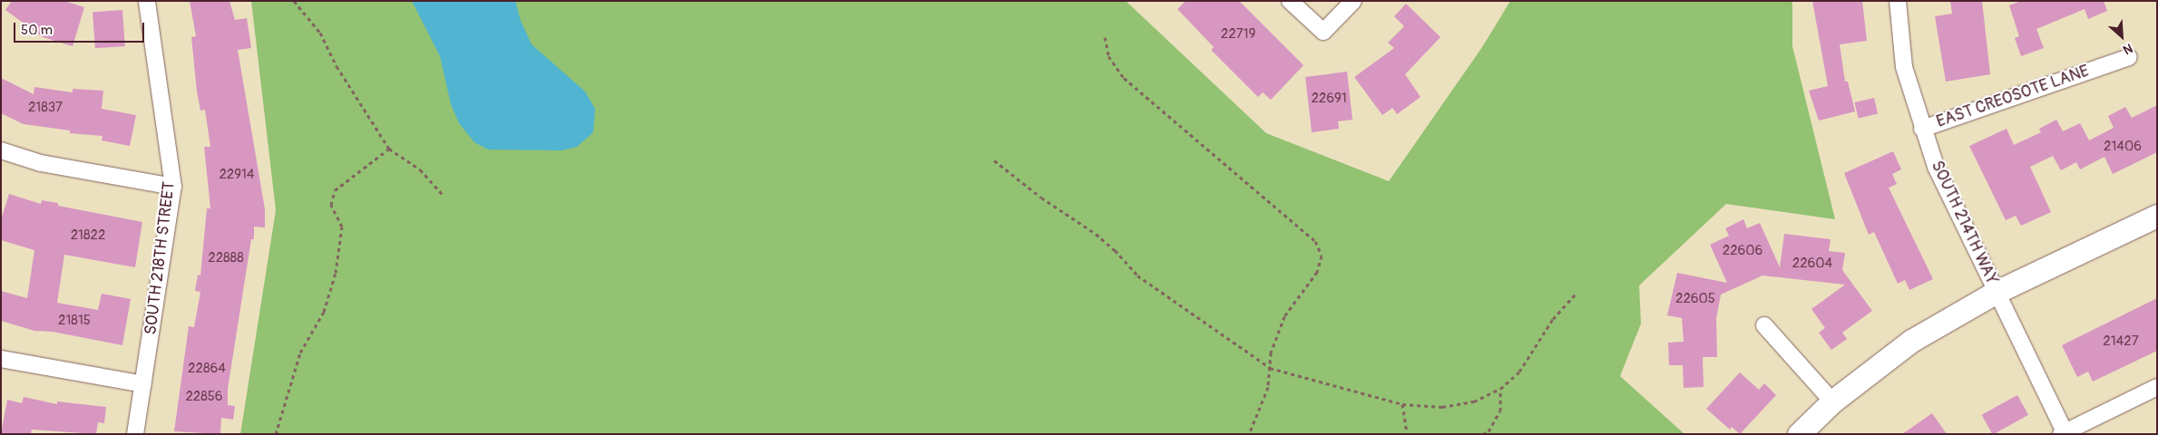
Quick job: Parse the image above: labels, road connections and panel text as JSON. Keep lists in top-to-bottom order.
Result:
{
  "streets": {
    "street": ["EAST CREOSOTE LANE", "SOUTH 214TH WAY", "SOUTH 218TH STREET"]
  },
  "crossings": [
    ["EAST CREOSOTE LANE", "SOUTH 214TH WAY"]
  ],
  "house_numbers": [
    "22719",
    "22691",
    "21837",
    "21406",
    "22914",
    "21822",
    "22606",
    "22888",
    "22604",
    "22605",
    "21815",
    "21427",
    "22864",
    "22856"
  ],
  "scale_bar": "50 m",
  "north": "bottom right"
}
